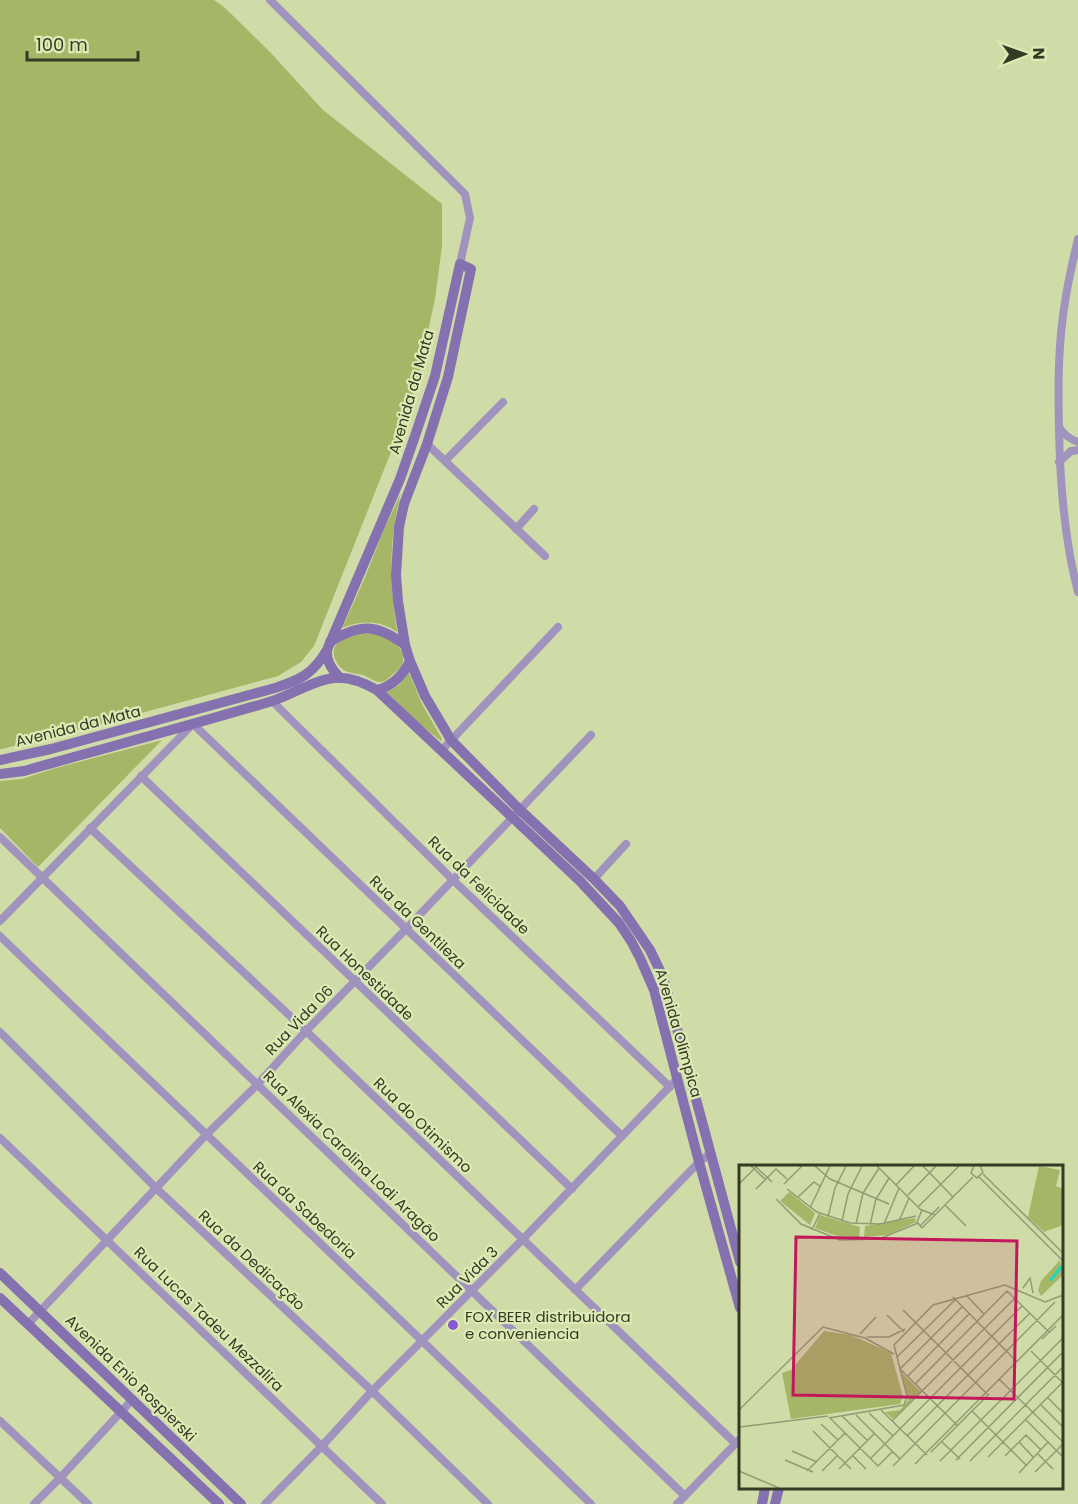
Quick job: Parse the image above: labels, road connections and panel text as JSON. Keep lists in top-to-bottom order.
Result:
{
  "streets": {
    "street": [
      "Avenida da Mata",
      "Rua da Felicidade",
      "Rua da Gentileza",
      "Rua Honestidade",
      "Rua Vida 06",
      "Avenida Olímpica",
      "Rua do Otimismo",
      "Rua Alexia Carolina Lodi Aragão",
      "Rua da Sabedoria",
      "Rua da Dedicação",
      "Rua Vida 3",
      "Rua Lucas Tadeu Mezzalira",
      "Avenida Enio Rospierski"
    ]
  },
  "crossings": [
    ["Avenida da Mata", "Rua da Felicidade"],
    ["Avenida da Mata", "Rua da Gentileza"],
    ["Avenida da Mata", "Avenida Olímpica"],
    ["Rua da Felicidade", "Rua Vida 06"],
    ["Rua da Felicidade", "Avenida Olímpica"],
    ["Rua da Felicidade", "Rua Vida 3"],
    ["Rua da Gentileza", "Rua Vida 06"],
    ["Rua da Gentileza", "Rua Vida 3"],
    ["Rua Honestidade", "Rua Vida 06"],
    ["Rua Honestidade", "Rua Vida 3"],
    ["Rua Vida 06", "Avenida Olímpica"],
    ["Rua Vida 06", "Rua do Otimismo"],
    ["Rua Vida 06", "Rua Alexia Carolina Lodi Aragão"],
    ["Rua Vida 06", "Rua da Sabedoria"],
    ["Rua Vida 06", "Rua da Dedicação"],
    ["Rua Vida 06", "Rua Lucas Tadeu Mezzalira"],
    ["Rua Vida 06", "Avenida Enio Rospierski"],
    ["Avenida Olímpica", "Rua Vida 3"],
    ["Rua do Otimismo", "Rua Vida 3"],
    ["Rua Alexia Carolina Lodi Aragão", "Rua Vida 3"],
    ["Rua da Sabedoria", "Rua Vida 3"],
    ["Rua da Dedicação", "Rua Vida 3"],
    ["Rua Vida 3", "Rua Lucas Tadeu Mezzalira"]
  ],
  "places": ["FOX BEER distribuidora e conveniencia"],
  "scale_bar": "100 m",
  "north": "right"
}
